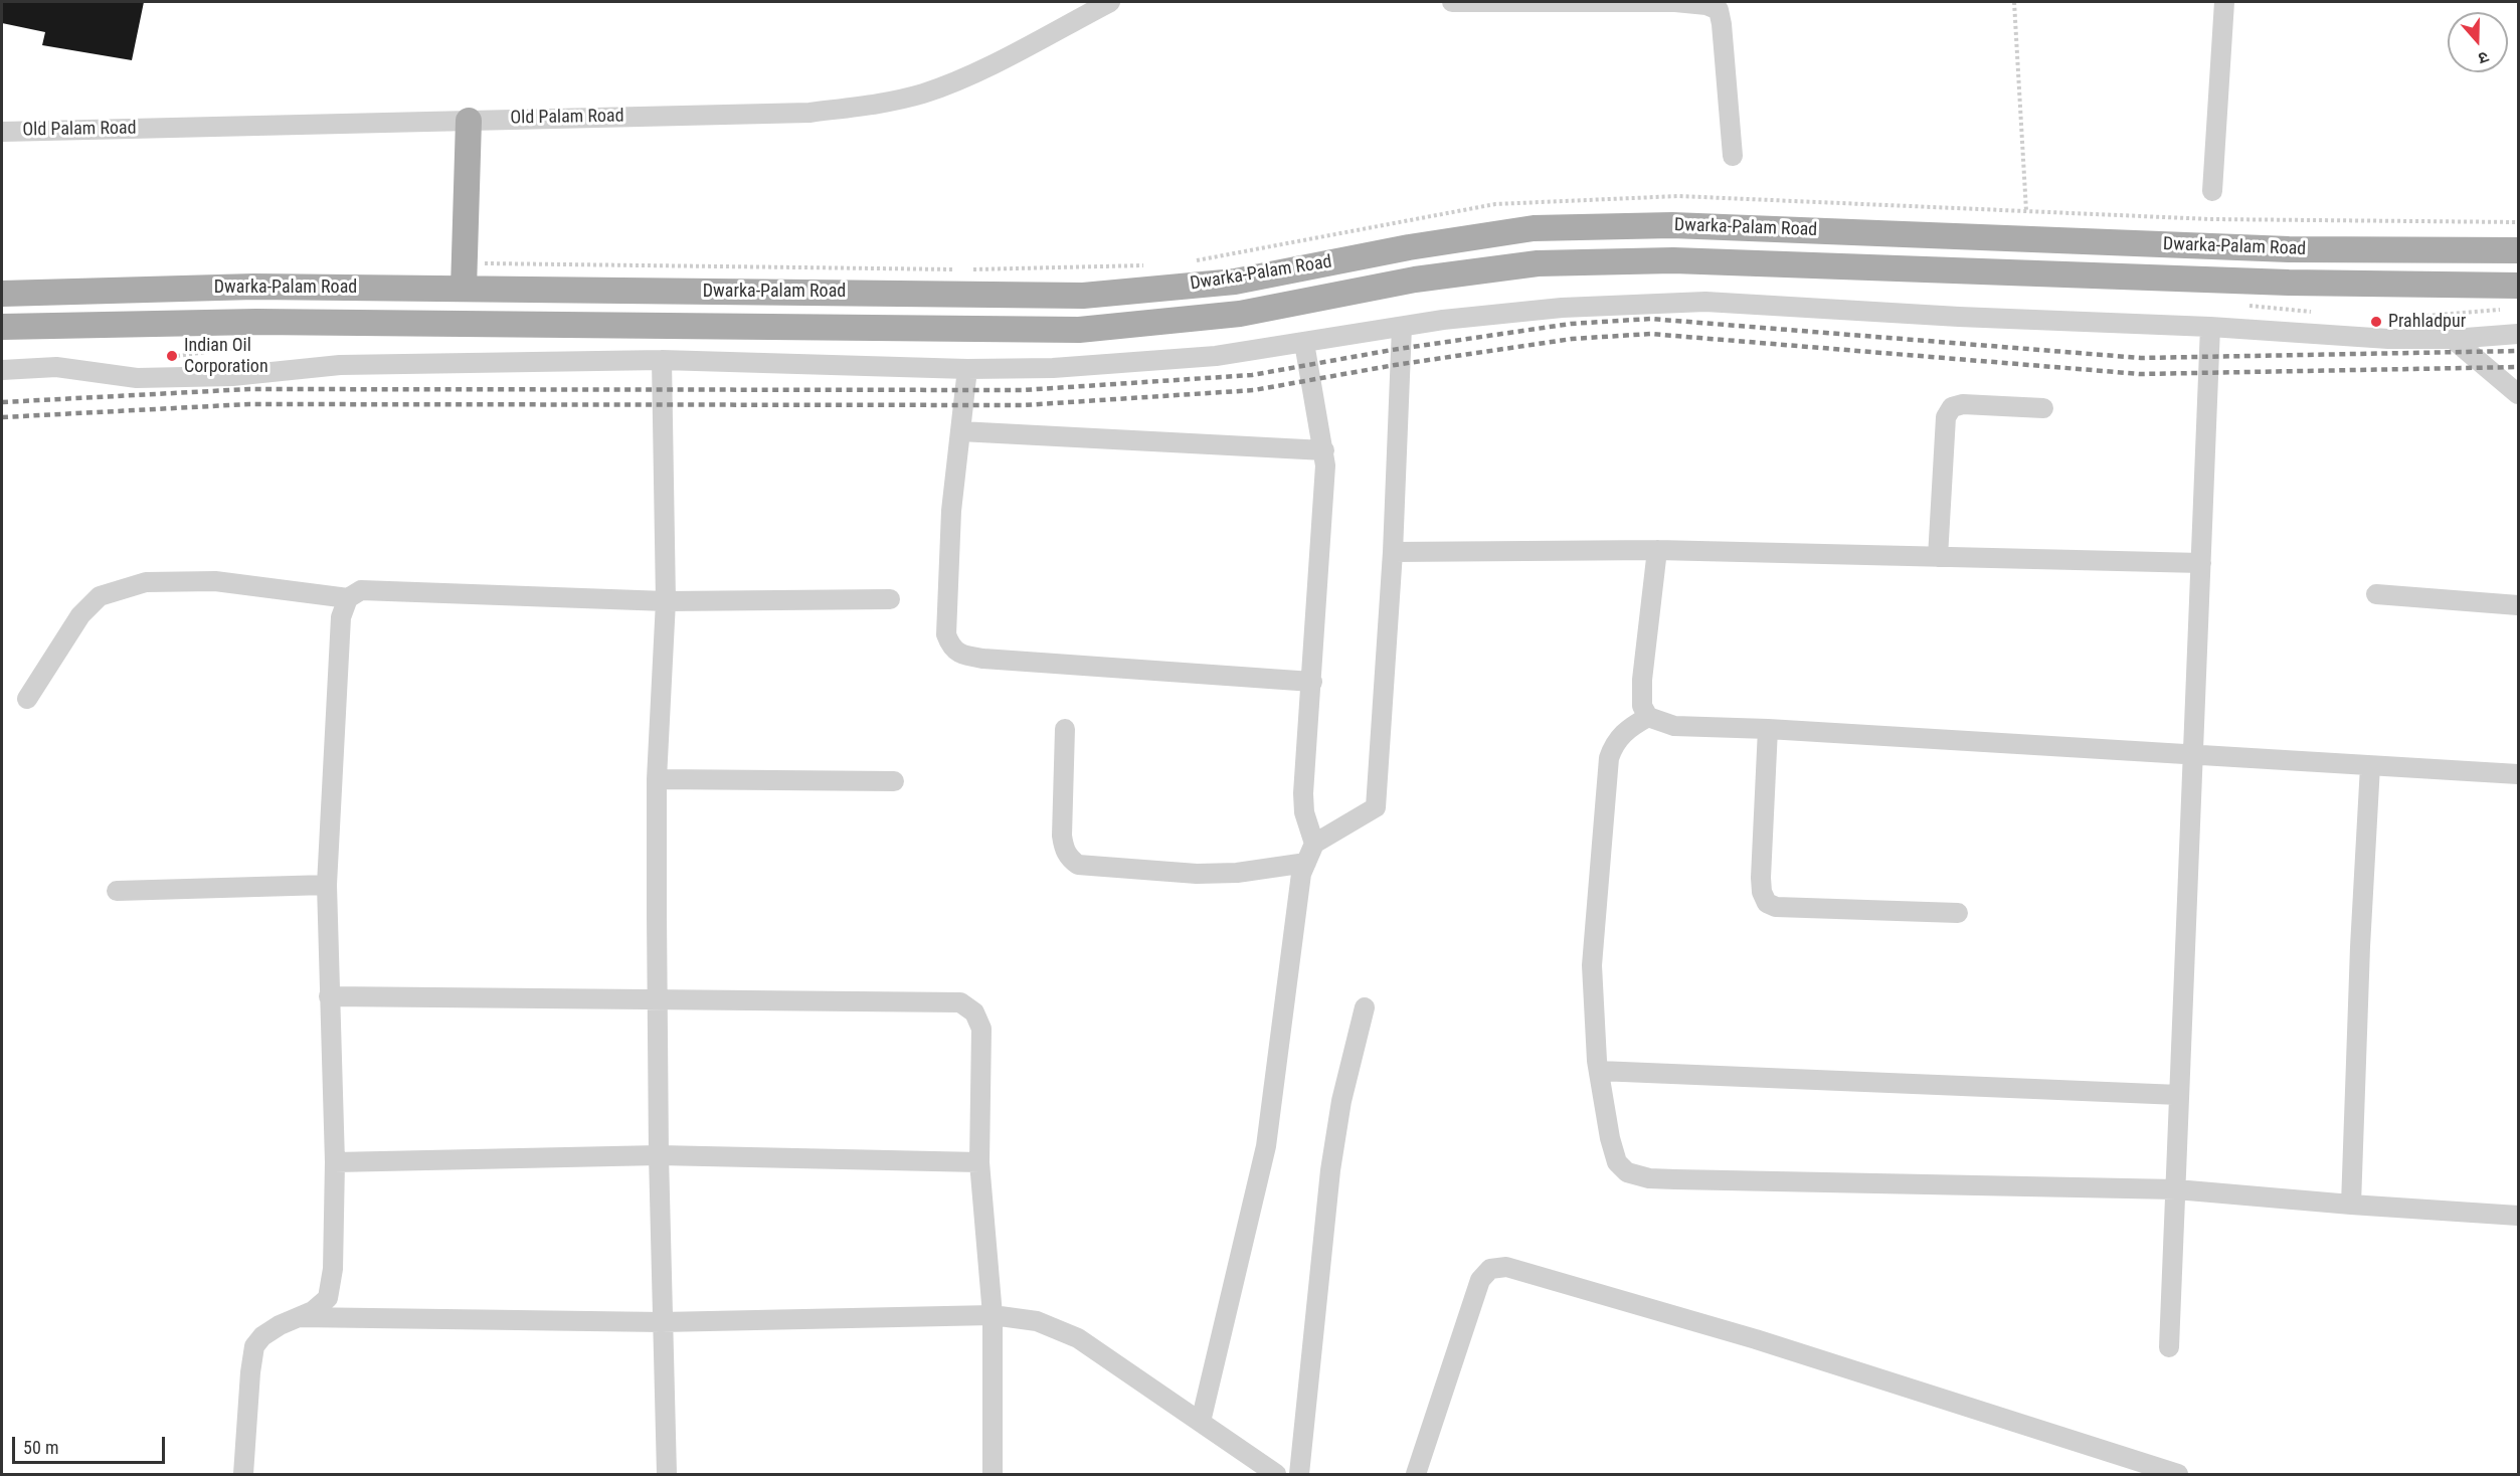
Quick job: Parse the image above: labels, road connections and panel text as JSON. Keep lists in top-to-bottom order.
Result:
{
  "streets": {
    "main road": ["Dwarka-Palam Road"],
    "street": ["Old Palam Road"]
  },
  "places": ["Prahladpur", "Indian Oil Corporation"],
  "scale_bar": "50 m",
  "north": "bottom"
}
